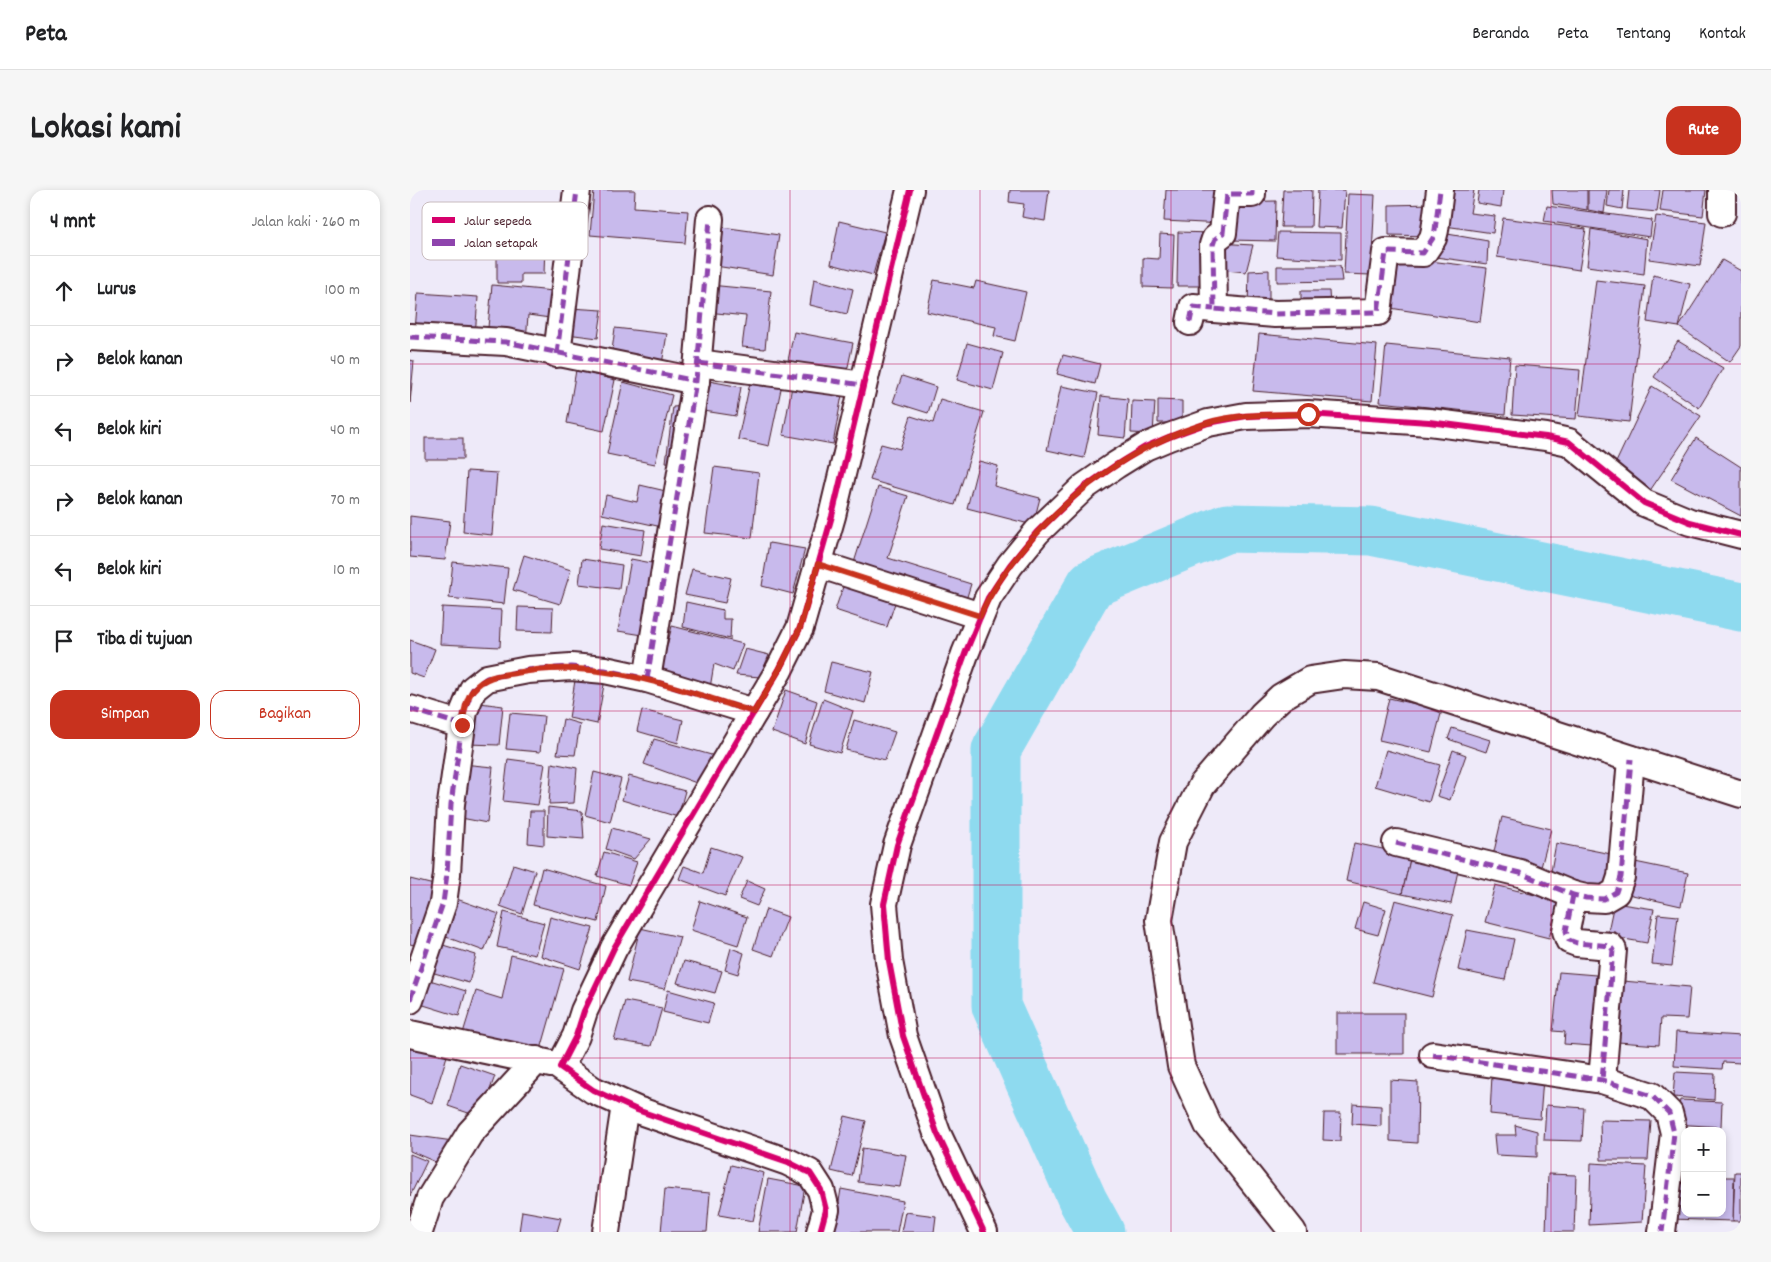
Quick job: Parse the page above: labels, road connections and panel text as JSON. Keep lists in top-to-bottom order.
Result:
{
  "legend": ["Jalur sepeda", "Jalan setapak"],
  "page": {
    "header": "Peta",
    "nav": [
      "Beranda",
      "Peta",
      "Tentang",
      "Kontak"
    ],
    "title": "Lokasi kami",
    "buttons": [
      "Rute",
      ["Simpan", "Bagikan"]
    ],
    "heading": ["4 mnt", "Jalan kaki · 260 m"],
    "list": [
      ["Lurus", "100 m"],
      ["Belok kanan", "40 m"],
      ["Belok kiri", "40 m"],
      ["Belok kanan", "70 m"],
      ["Belok kiri", "10 m"],
      "Tiba di tujuan"
    ],
    "map_buttons": ["+", "−"]
  }
}
